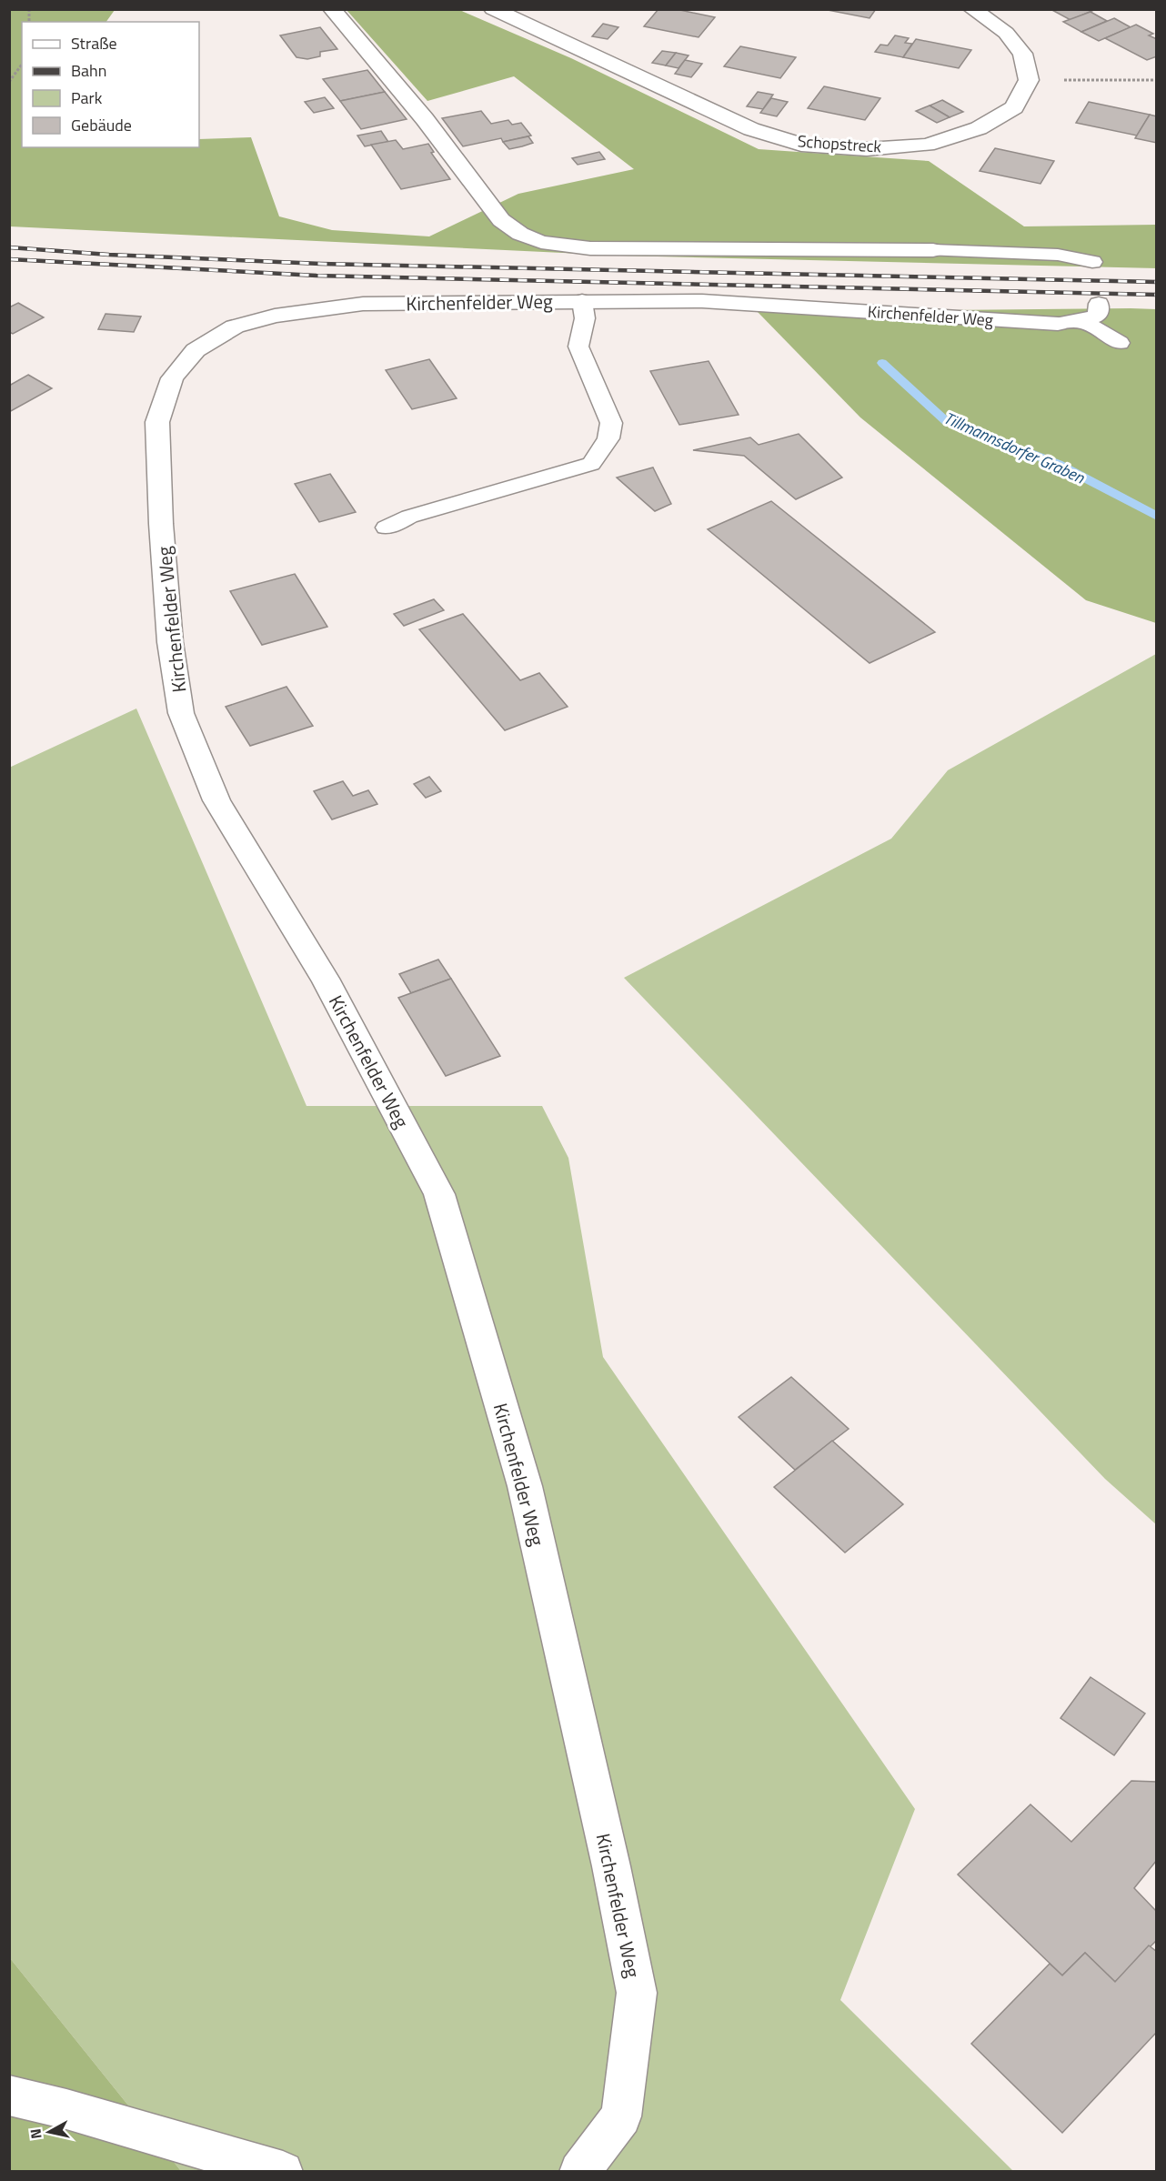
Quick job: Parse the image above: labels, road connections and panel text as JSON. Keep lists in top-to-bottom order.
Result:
{
  "streets": {
    "street": ["Schopstreck", "Kirchenfelder Weg"]
  },
  "water": ["Tillmannsdorfer Graben"],
  "legend": [
    "Straße",
    "Bahn",
    "Park",
    "Gebäude"
  ],
  "north": "left"
}
